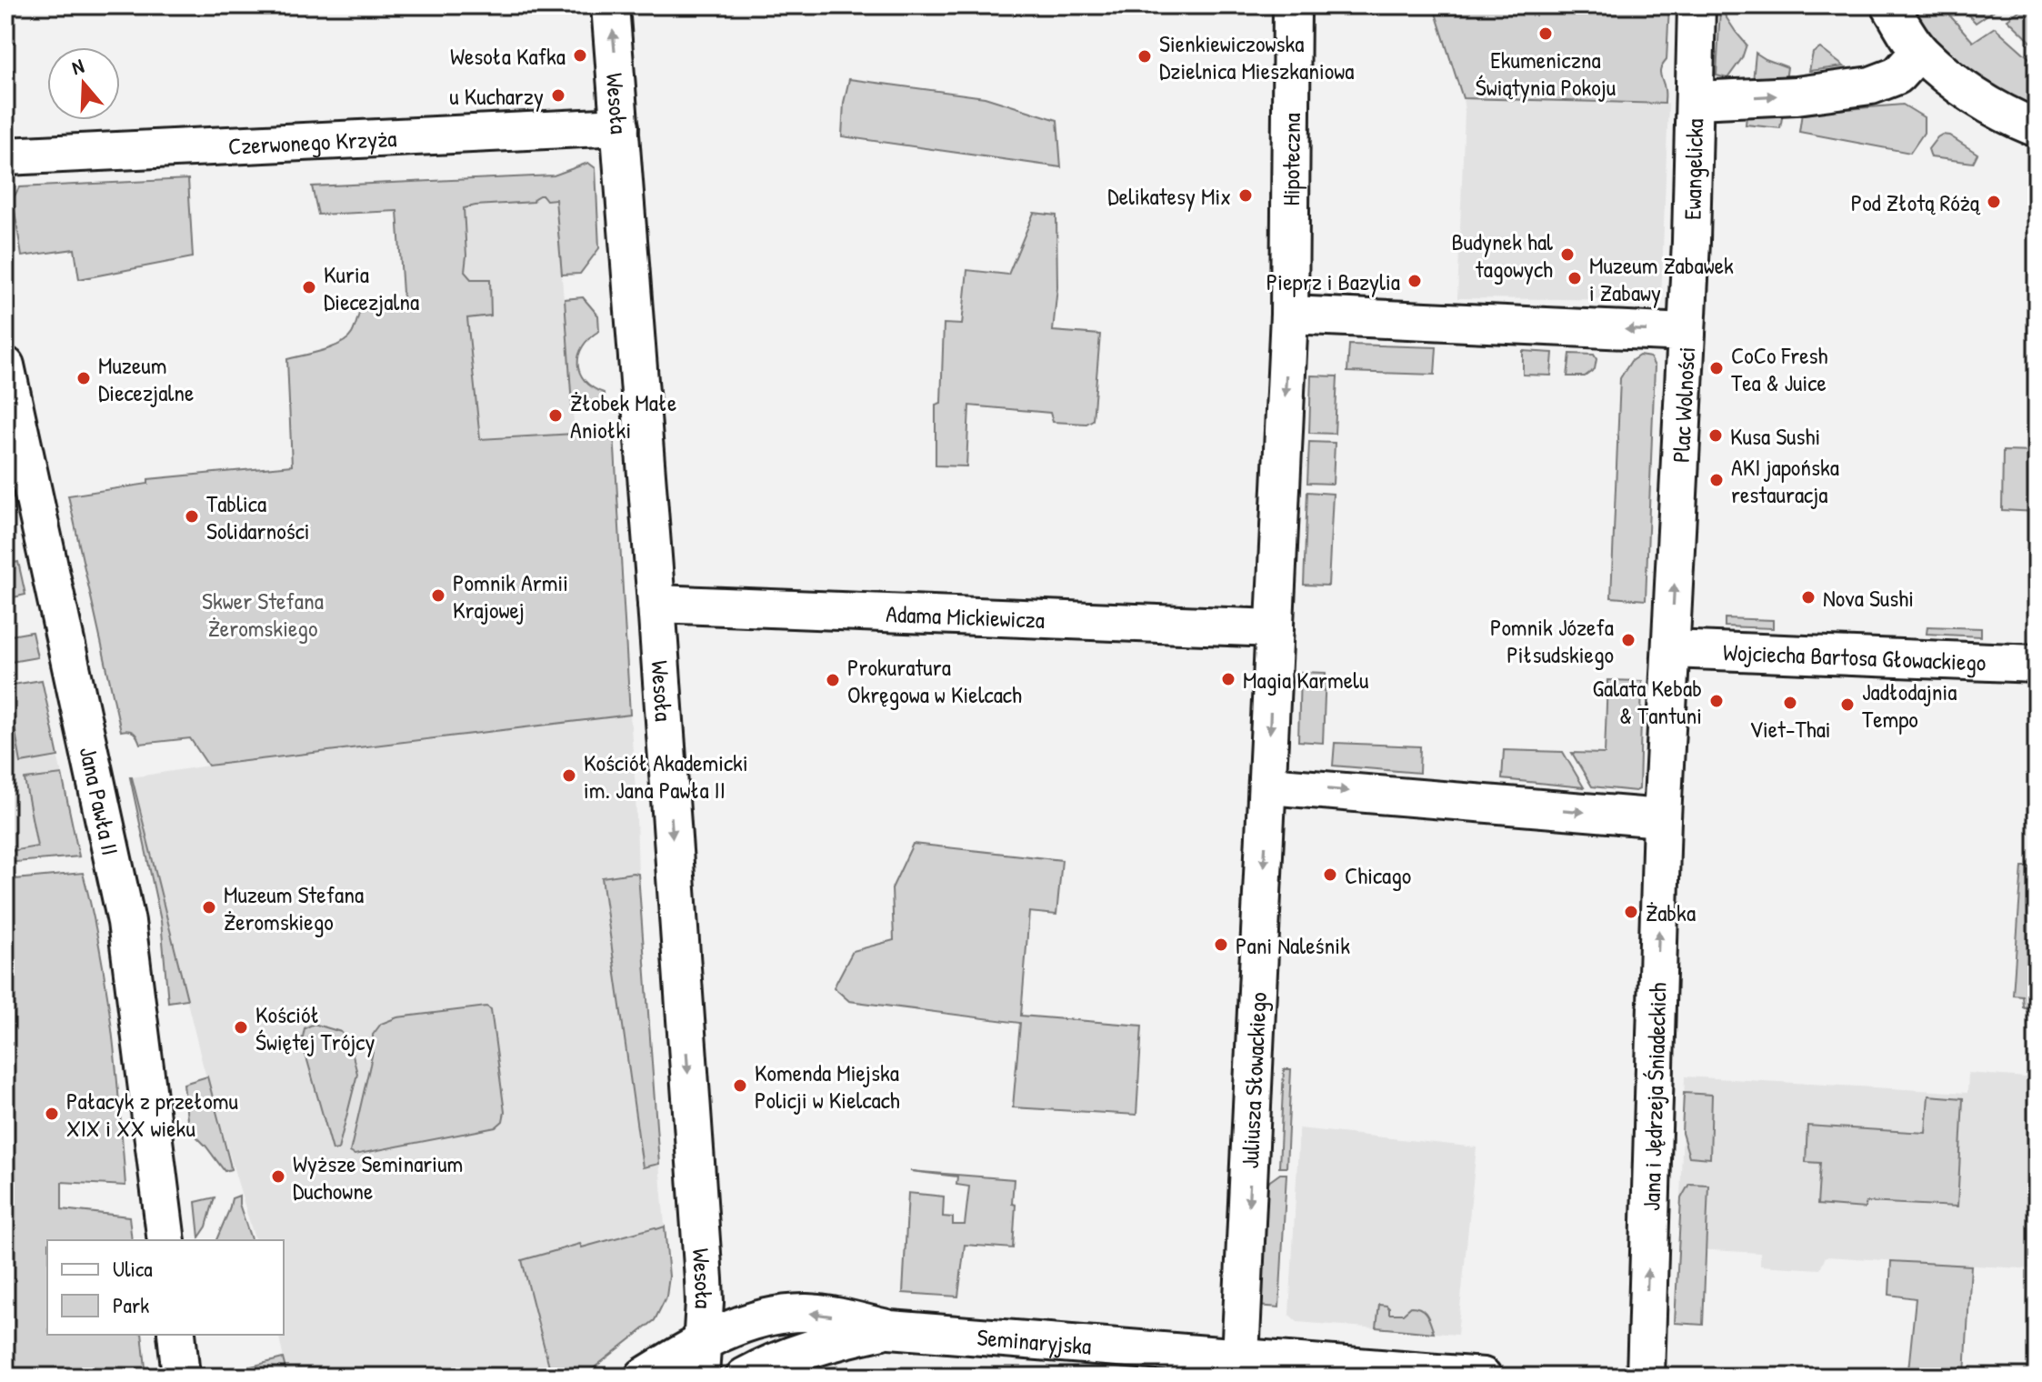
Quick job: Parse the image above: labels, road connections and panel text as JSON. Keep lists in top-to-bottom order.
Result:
{
  "streets": {
    "street": [
      "Wesoła",
      "Czerwonego Krzyża",
      "Hipoteczna",
      "Ewangelicka",
      "Plac Wolności",
      "Adama Mickiewicza",
      "Wojciecha Bartosa Głowackiego",
      "Jana Pawła II",
      "Juliusza Słowackiego",
      "Jana i Jędrzeja Śniadeckich",
      "Seminaryjska"
    ]
  },
  "crossings": [
    ["Wesoła", "Czerwonego Krzyża"],
    ["Wesoła", "Adama Mickiewicza"],
    ["Wesoła", "Seminaryjska"],
    ["Hipoteczna", "Plac Wolności"],
    ["Ewangelicka", "Plac Wolności"],
    ["Plac Wolności", "Wojciecha Bartosa Głowackiego"],
    ["Plac Wolności", "Jana i Jędrzeja Śniadeckich"],
    ["Juliusza Słowackiego", "Seminaryjska"]
  ],
  "one_way": ["Juliusza Słowackiego", "Jana i Jędrzeja Śniadeckich"],
  "parks": ["Skwer Stefana Żeromskiego"],
  "places": [
    "Ekumeniczna Świątynia Pokoju",
    "Wesoła Kafka",
    "Sienkiewiczowska Dzielnica Mieszkaniowa",
    "u Kucharzy",
    "Delikatesy Mix",
    "Pod Złotą Różą",
    "Budynek hal tagowych",
    "Muzeum Zabawek i Zabawy",
    "Pieprz i Bazylia",
    "Kuria Diecezjalna",
    "CoCo Fresh Tea & Juice",
    "Muzeum Diecezjalne",
    "Żłobek Małe Aniołki",
    "Kusa Sushi",
    "AKI japońska restauracja",
    "Tablica Solidarności",
    "Pomnik Armii Krajowej",
    "Nova Sushi",
    "Pomnik Józefa Piłsudskiego",
    "Magia Karmelu",
    "Prokuratura Okręgowa w Kielcach",
    "Galata Kebab & Tantuni",
    "Viet-Thai",
    "Jadłodajnia Tempo",
    "Kościół Akademicki im. Jana Pawła II",
    "Chicago",
    "Muzeum Stefana Żeromskiego",
    "Żabka",
    "Pani Naleśnik",
    "Kościół Świętej Trójcy",
    "Komenda Miejska Policji w Kielcach",
    "Pałacyk z przełomu XIX i XX wieku",
    "Wyższe Seminarium Duchowne"
  ],
  "legend": ["Ulica", "Park"],
  "north": "top"
}
